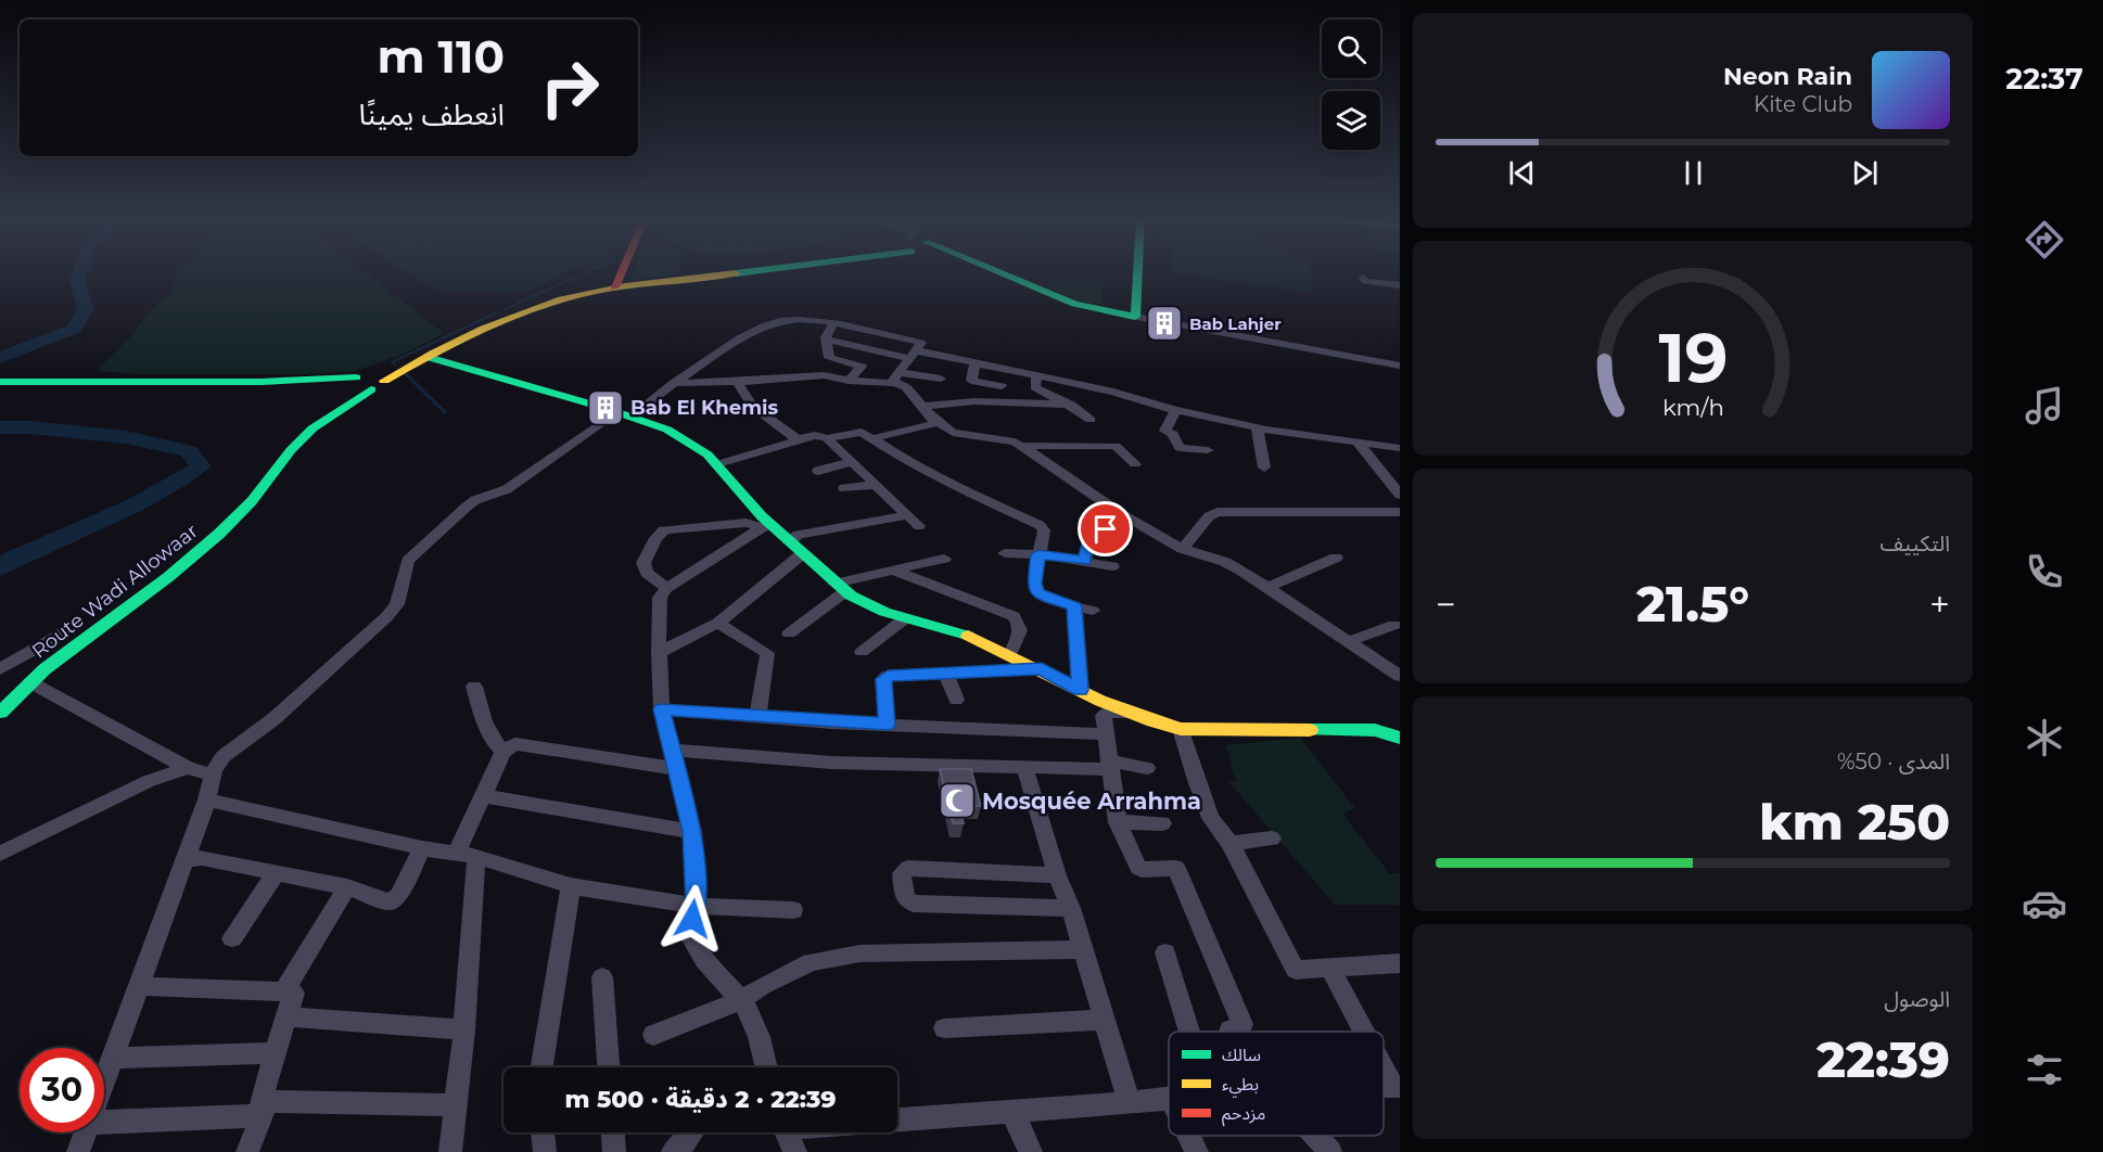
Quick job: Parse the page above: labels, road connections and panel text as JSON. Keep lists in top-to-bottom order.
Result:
{
  "streets": {
    "street": ["Route Wadi Allowaar"]
  },
  "places": {
    "building": ["Bab Lahjer", "Bab El Khemis"],
    "mosque": ["Mosquée Arrahma"]
  },
  "legend": ["سالك", "بطيء", "مزدحم"],
  "page": {
    "tabs": "22:37",
    "turn": ["110 m", "انعطف يمينًا"],
    "song": ["Neon Rain", "Kite Club"],
    "tile": [
      "التكييف",
      ["المدى · 50%", "250 km"],
      ["الوصول", "22:39"]
    ],
    "heat": ["−", "21.5°", "+"],
    "limit": "30",
    "trip": "22:39 · 2 دقيقة · 500 m",
    "gauge": ["19", "km/h"]
  }
}
